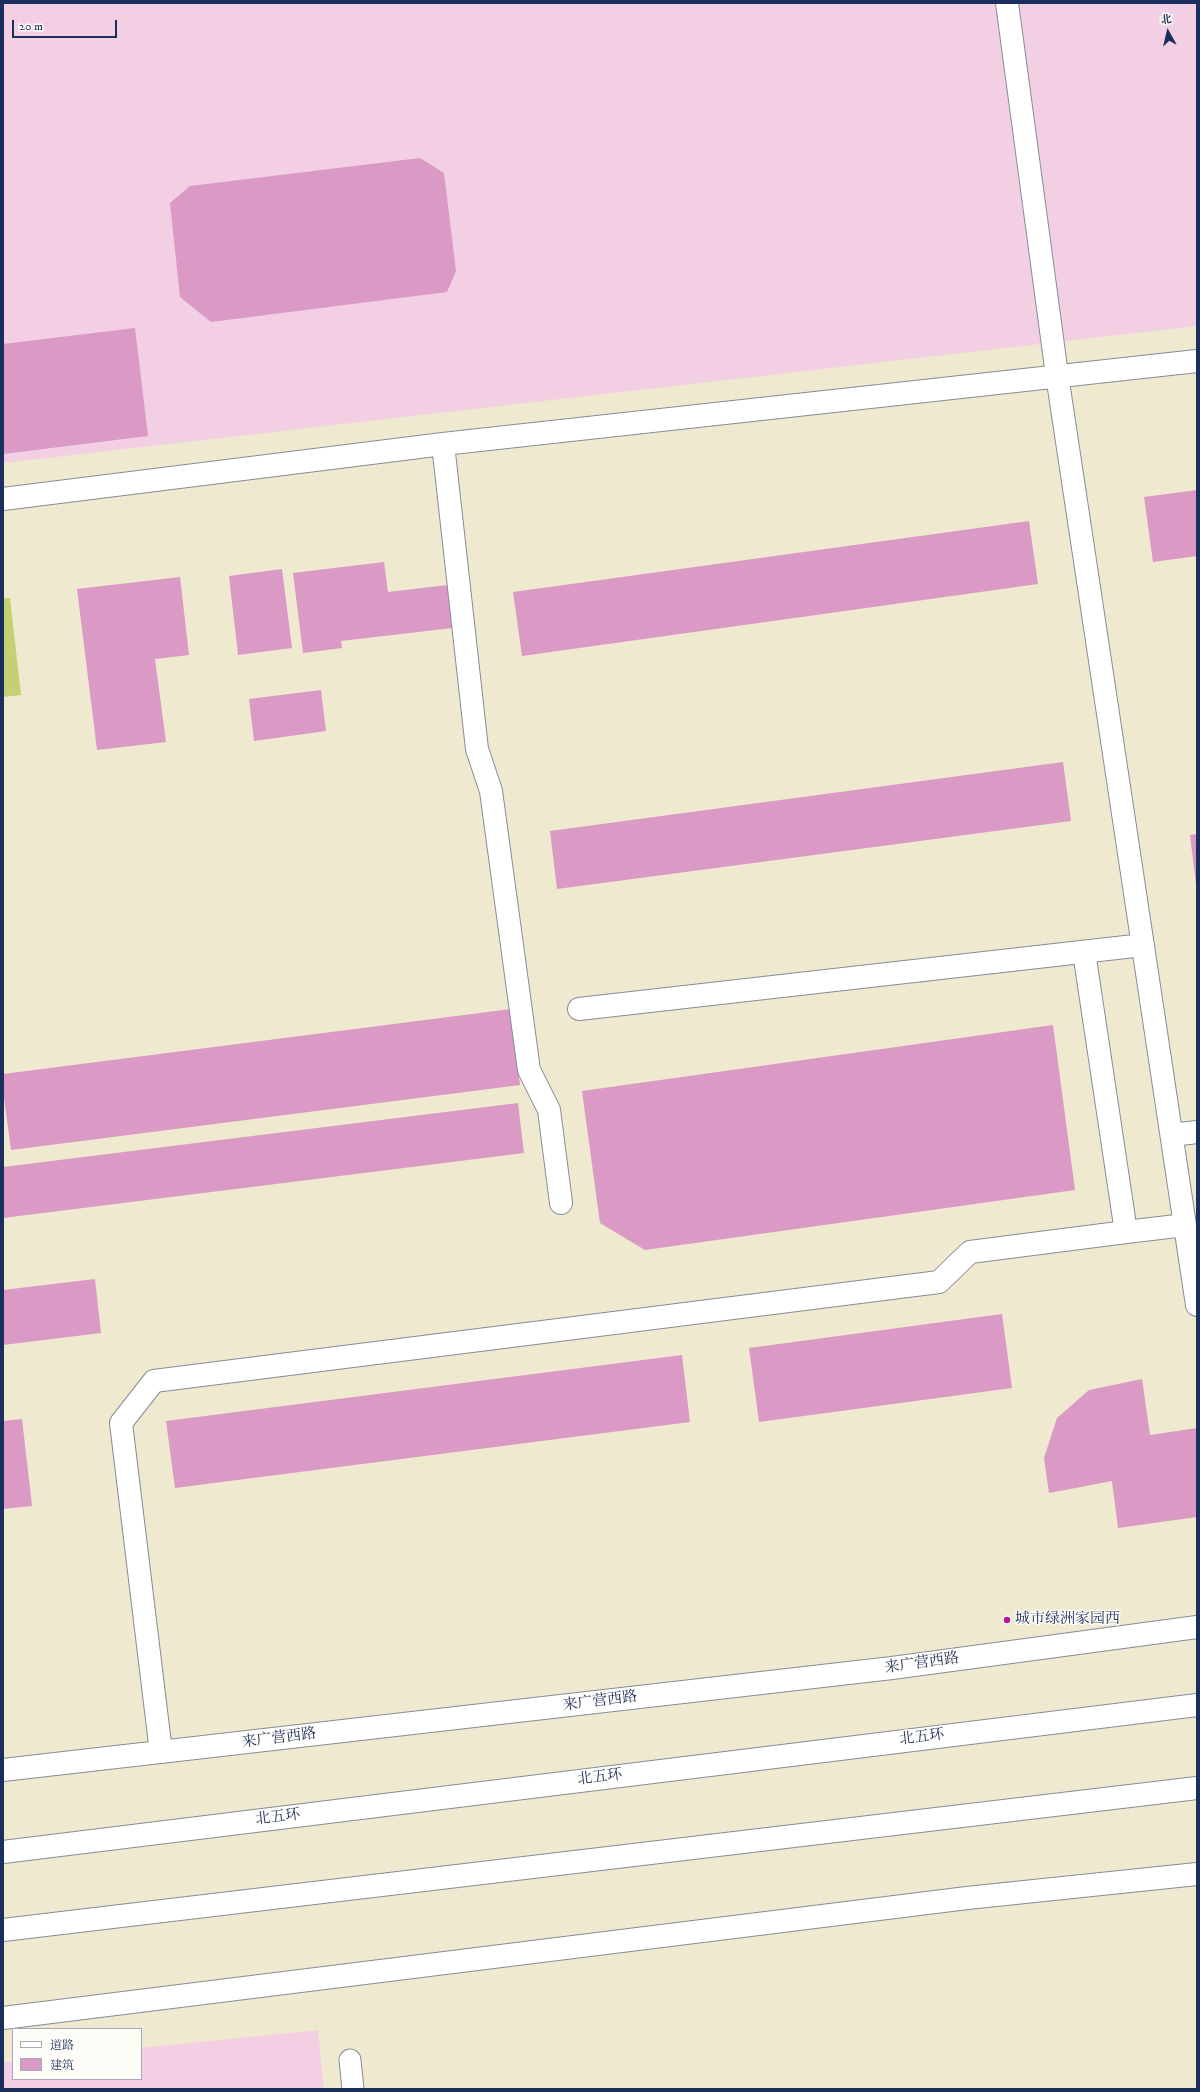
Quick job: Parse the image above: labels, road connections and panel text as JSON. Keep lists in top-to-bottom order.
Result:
{
  "streets": {
    "main road": ["来广营西路", "北五环"]
  },
  "places": ["城市绿洲家园西"],
  "legend": ["道路", "建筑"],
  "scale_bar": "20 m",
  "north": "top"
}
